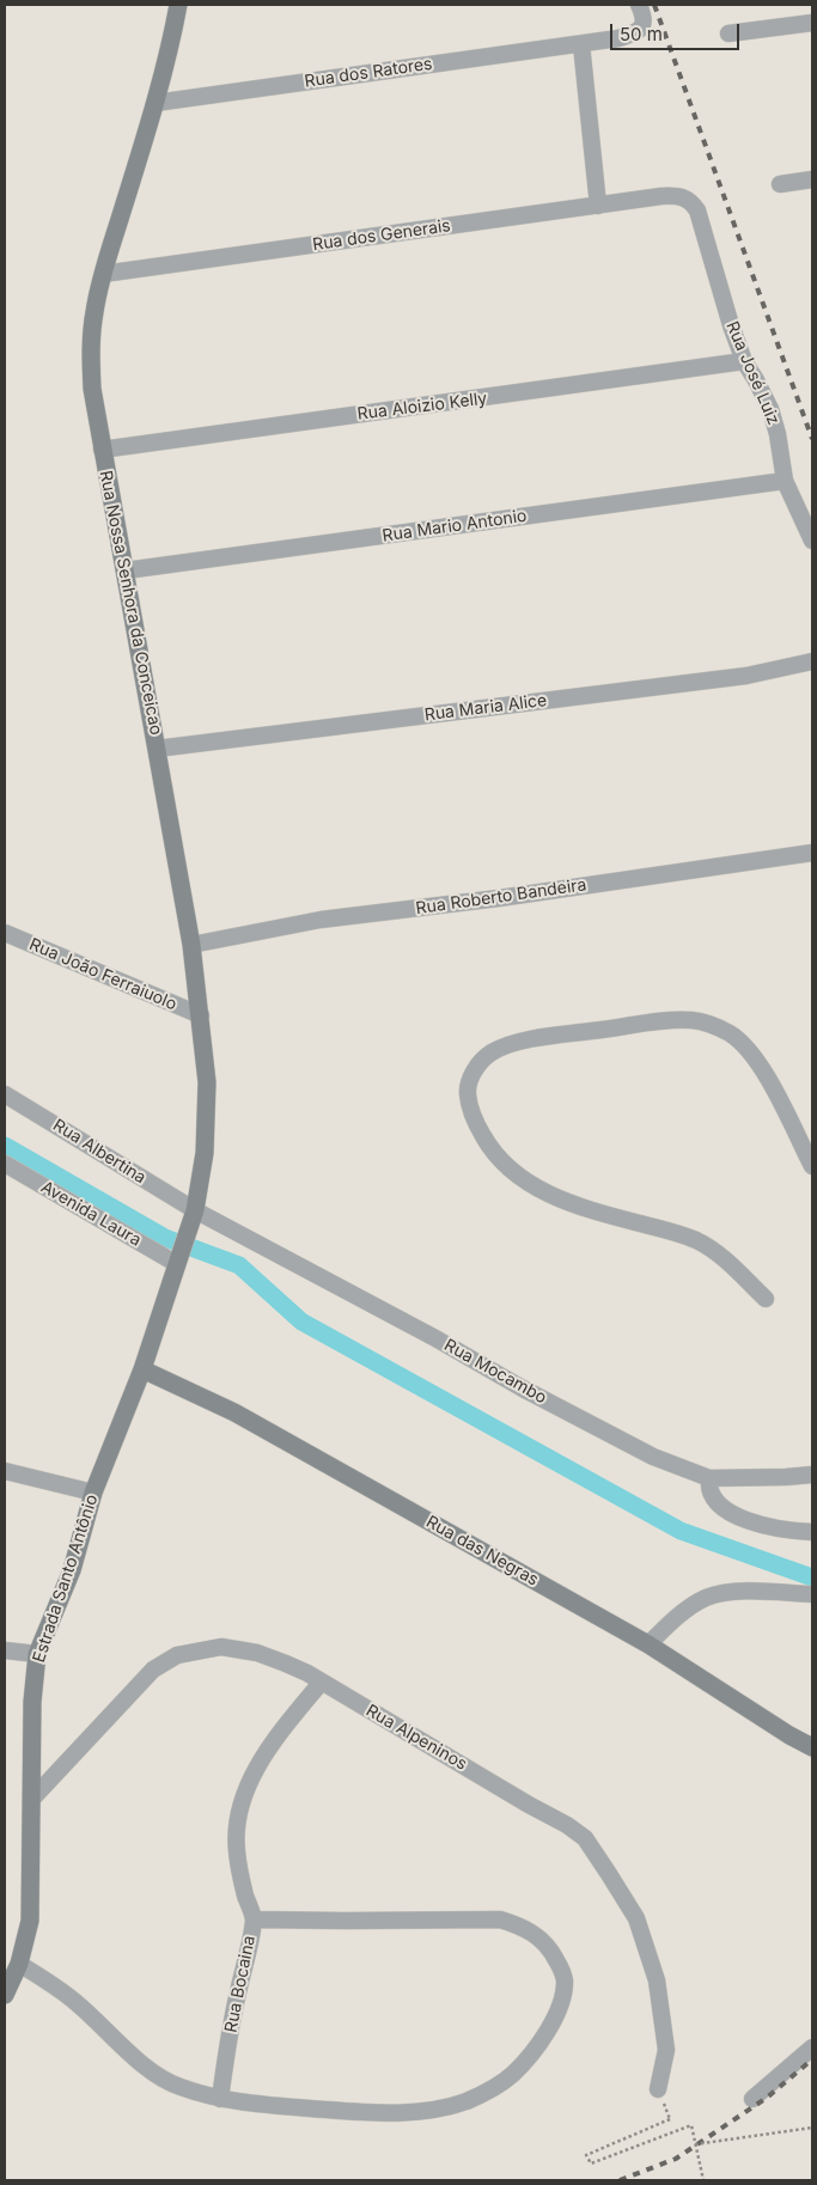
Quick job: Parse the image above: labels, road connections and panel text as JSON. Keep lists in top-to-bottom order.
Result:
{
  "streets": {
    "main road": ["Rua Nossa Senhora da Conceicao", "Rua das Negras", "Estrada Santo Antônio"],
    "street": [
      "Rua dos Ratores",
      "Rua dos Generais",
      "Rua José Luiz",
      "Rua Aloizio Kelly",
      "Rua Mario Antonio",
      "Rua Maria Alice",
      "Rua Roberto Bandeira",
      "Rua João Ferraiuolo",
      "Rua Albertina",
      "Avenida Laura",
      "Rua Mocambo",
      "Rua Alpeninos",
      "Rua Bocaina"
    ]
  },
  "crossings": [
    ["Rua dos Ratores", "Rua Nossa Senhora da Conceicao"],
    ["Rua dos Generais", "Rua José Luiz"],
    ["Rua dos Generais", "Rua Nossa Senhora da Conceicao"],
    ["Rua José Luiz", "Rua Aloizio Kelly"],
    ["Rua José Luiz", "Rua Mario Antonio"],
    ["Rua Aloizio Kelly", "Rua Nossa Senhora da Conceicao"],
    ["Rua Mario Antonio", "Rua Nossa Senhora da Conceicao"],
    ["Rua Nossa Senhora da Conceicao", "Rua Maria Alice"],
    ["Rua Nossa Senhora da Conceicao", "Rua Roberto Bandeira"],
    ["Rua Nossa Senhora da Conceicao", "Rua João Ferraiuolo"],
    ["Rua Nossa Senhora da Conceicao", "Rua Albertina"],
    ["Rua Nossa Senhora da Conceicao", "Rua Mocambo"],
    ["Rua Nossa Senhora da Conceicao", "Estrada Santo Antônio"],
    ["Rua Albertina", "Rua Mocambo"],
    ["Rua Albertina", "Estrada Santo Antônio"],
    ["Avenida Laura", "Estrada Santo Antônio"],
    ["Rua Mocambo", "Estrada Santo Antônio"],
    ["Rua das Negras", "Estrada Santo Antônio"],
    ["Estrada Santo Antônio", "Rua Alpeninos"],
    ["Rua Alpeninos", "Rua Bocaina"]
  ],
  "scale_bar": "50 m"
}
